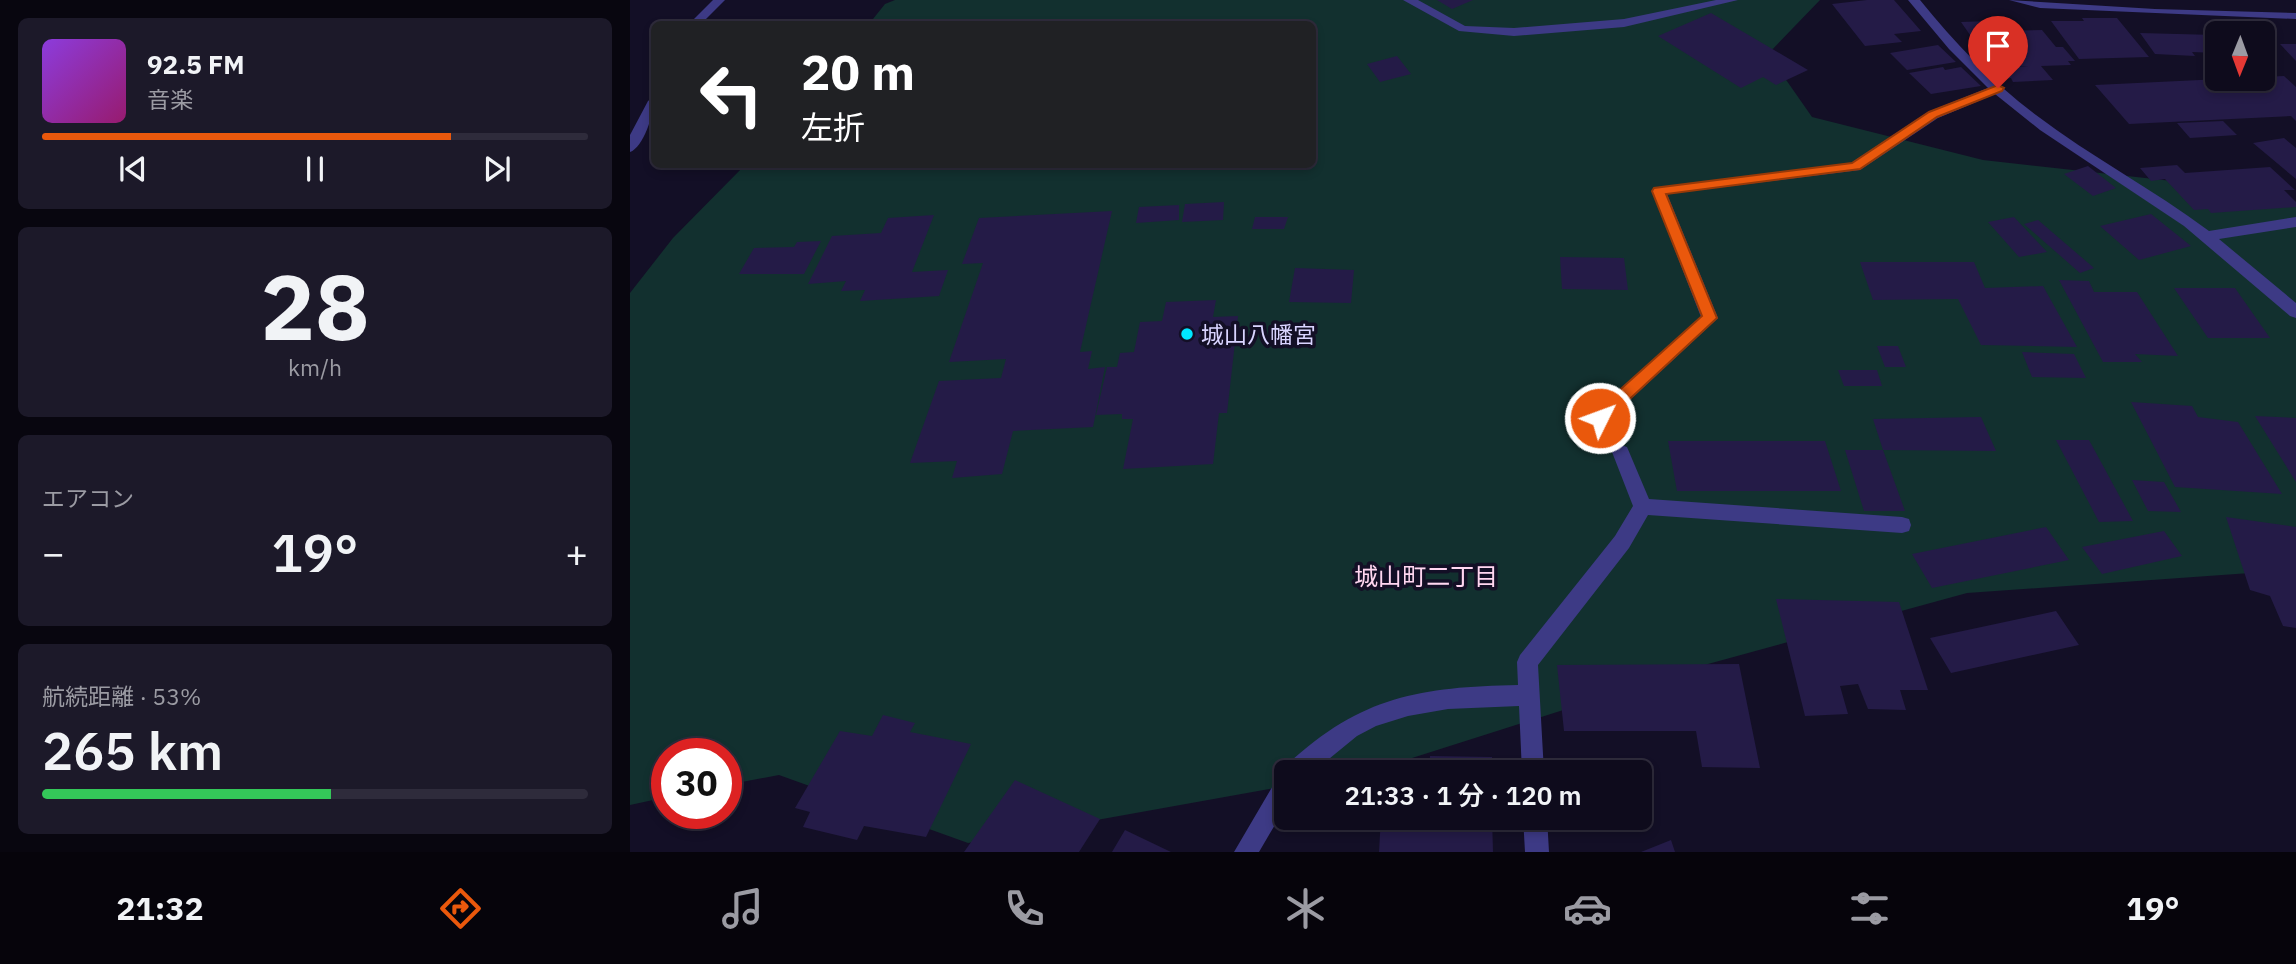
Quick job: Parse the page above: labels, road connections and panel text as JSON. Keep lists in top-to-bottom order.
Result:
{
  "districts": ["城山町二丁目"],
  "places": ["城山八幡宮"],
  "north": "bottom",
  "page": {
    "turn": ["20 m", "左折"],
    "song": ["92.5 FM", "音楽"],
    "tile": [
      ["28", "km/h"],
      "エアコン",
      ["航続距離 · 53%", "265 km"]
    ],
    "heat": ["−", "19°", "+"],
    "limit": "30",
    "trip": "21:33 · 1 分 · 120 m",
    "tabs": ["21:32", "19°"]
  }
}
